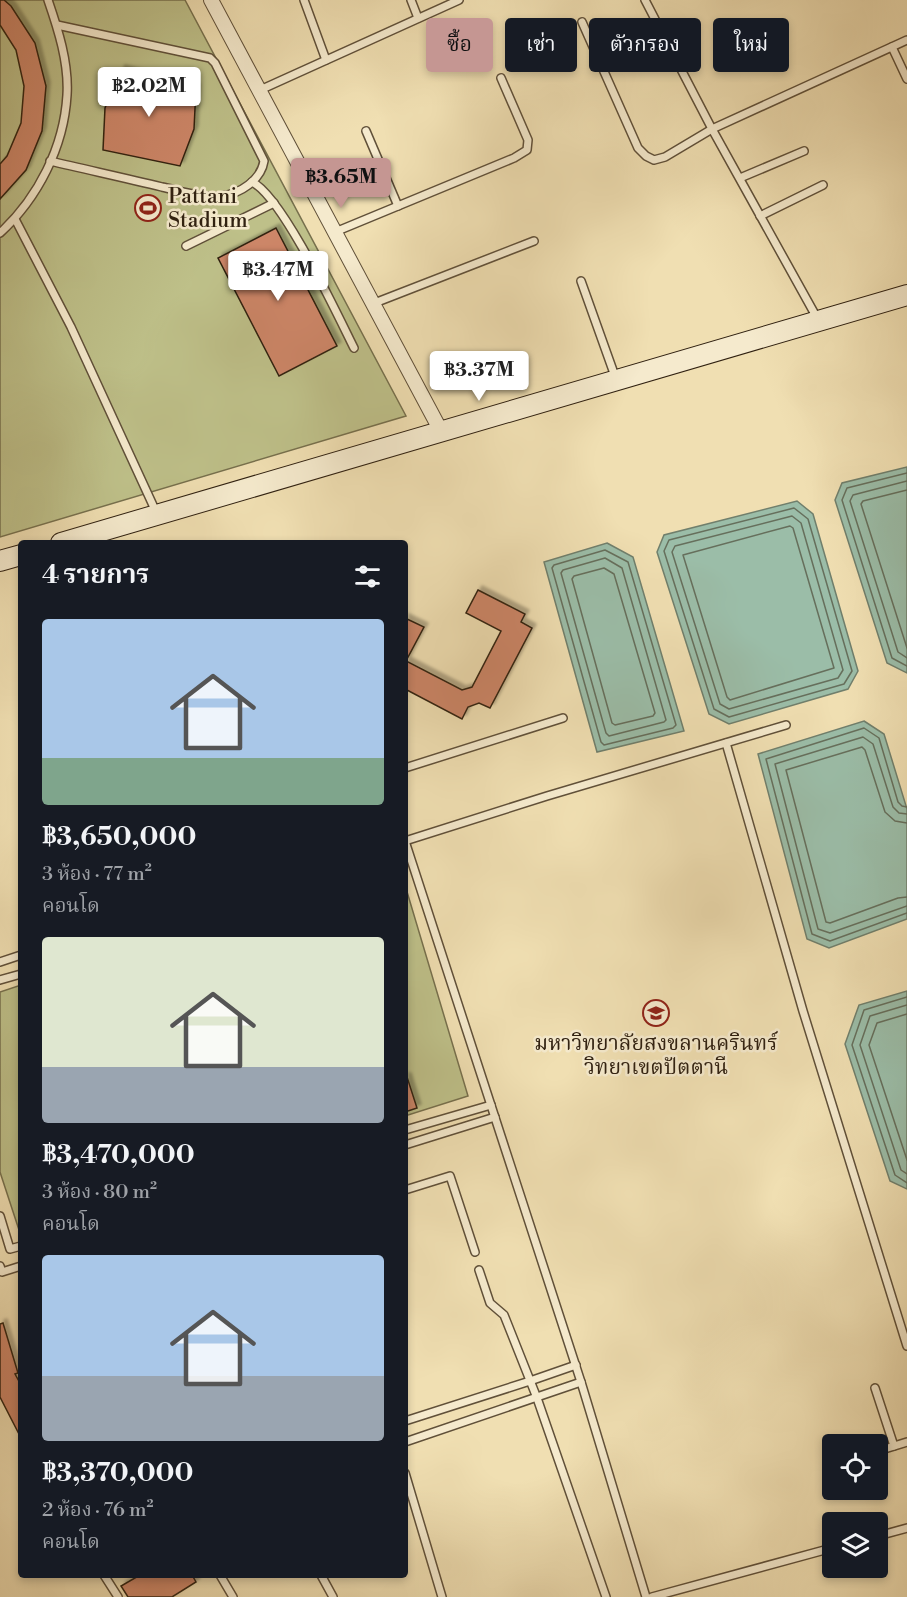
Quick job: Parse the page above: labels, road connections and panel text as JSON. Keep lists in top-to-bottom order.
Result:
{
  "places": {
    "sports": ["Pattani Stadium"],
    "school or university": ["มหาวิทยาลัยสงขลานครินทร์ วิทยาเขตปัตตานี"]
  },
  "page": {
    "chip": [
      "ซื้อ",
      "เช่า",
      "ตัวกรอง",
      "ใหม่"
    ],
    "price": [
      "฿2.02M",
      "฿3.65M",
      "฿3.47M",
      "฿3.37M"
    ],
    "heading": "4 รายการ",
    "list": [
      {
        "name": "฿3,650,000",
        "note": "3 ห้อง · 77 m² · คอนโด"
      },
      {
        "name": "฿3,470,000",
        "note": "3 ห้อง · 80 m² · คอนโด"
      },
      {
        "name": "฿3,370,000",
        "note": "2 ห้อง · 76 m² · คอนโด"
      }
    ]
  }
}
